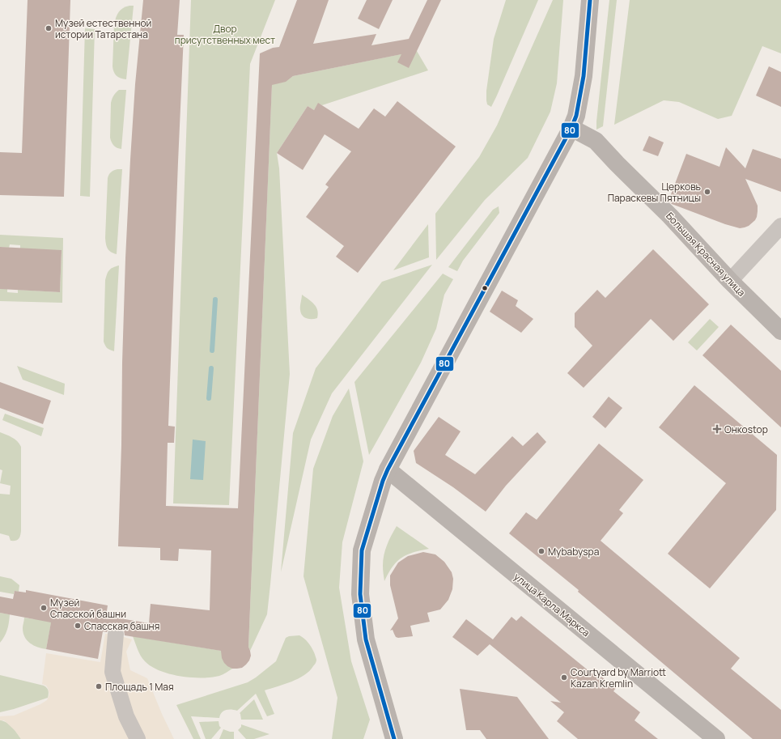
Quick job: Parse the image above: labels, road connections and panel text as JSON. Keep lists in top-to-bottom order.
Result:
{
  "streets": {
    "main road": ["Большая Красная улица", "улица Карла Маркса"]
  },
  "parks": ["Двор присутственных мест"],
  "places": {
    "other": [
      "Музей естественной истории Татарстана",
      "Церковь Параскевы Пятницы",
      "Mybabyspa",
      "Музей Спасской башни",
      "Спасская башня",
      "Courtyard by Marriott Kazan Kremlin",
      "Площадь 1 Мая"
    ],
    "health": ["Онкоstop"]
  },
  "lines": ["transit line 80"]
}
